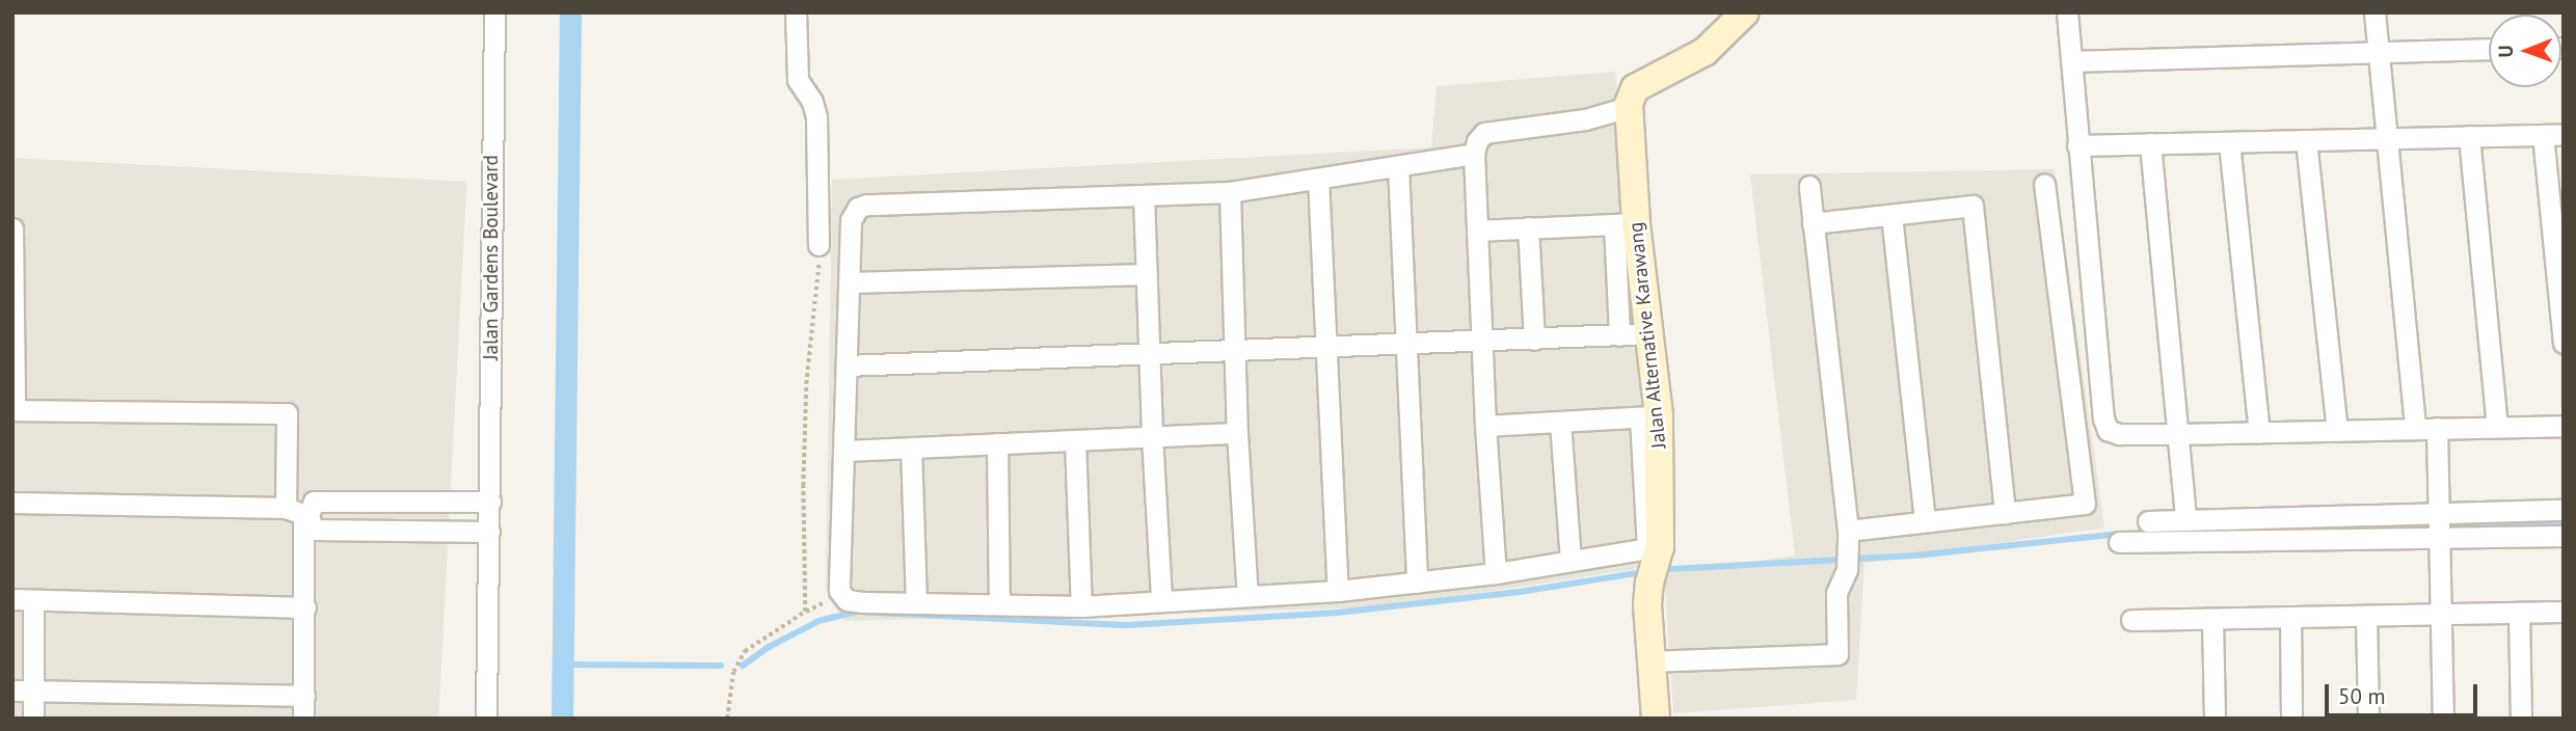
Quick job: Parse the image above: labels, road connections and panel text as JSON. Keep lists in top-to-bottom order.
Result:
{
  "streets": {
    "street": ["Jalan Gardens Boulevard", "Jalan Alternative Karawang"]
  },
  "scale_bar": "50 m",
  "north": "left"
}
